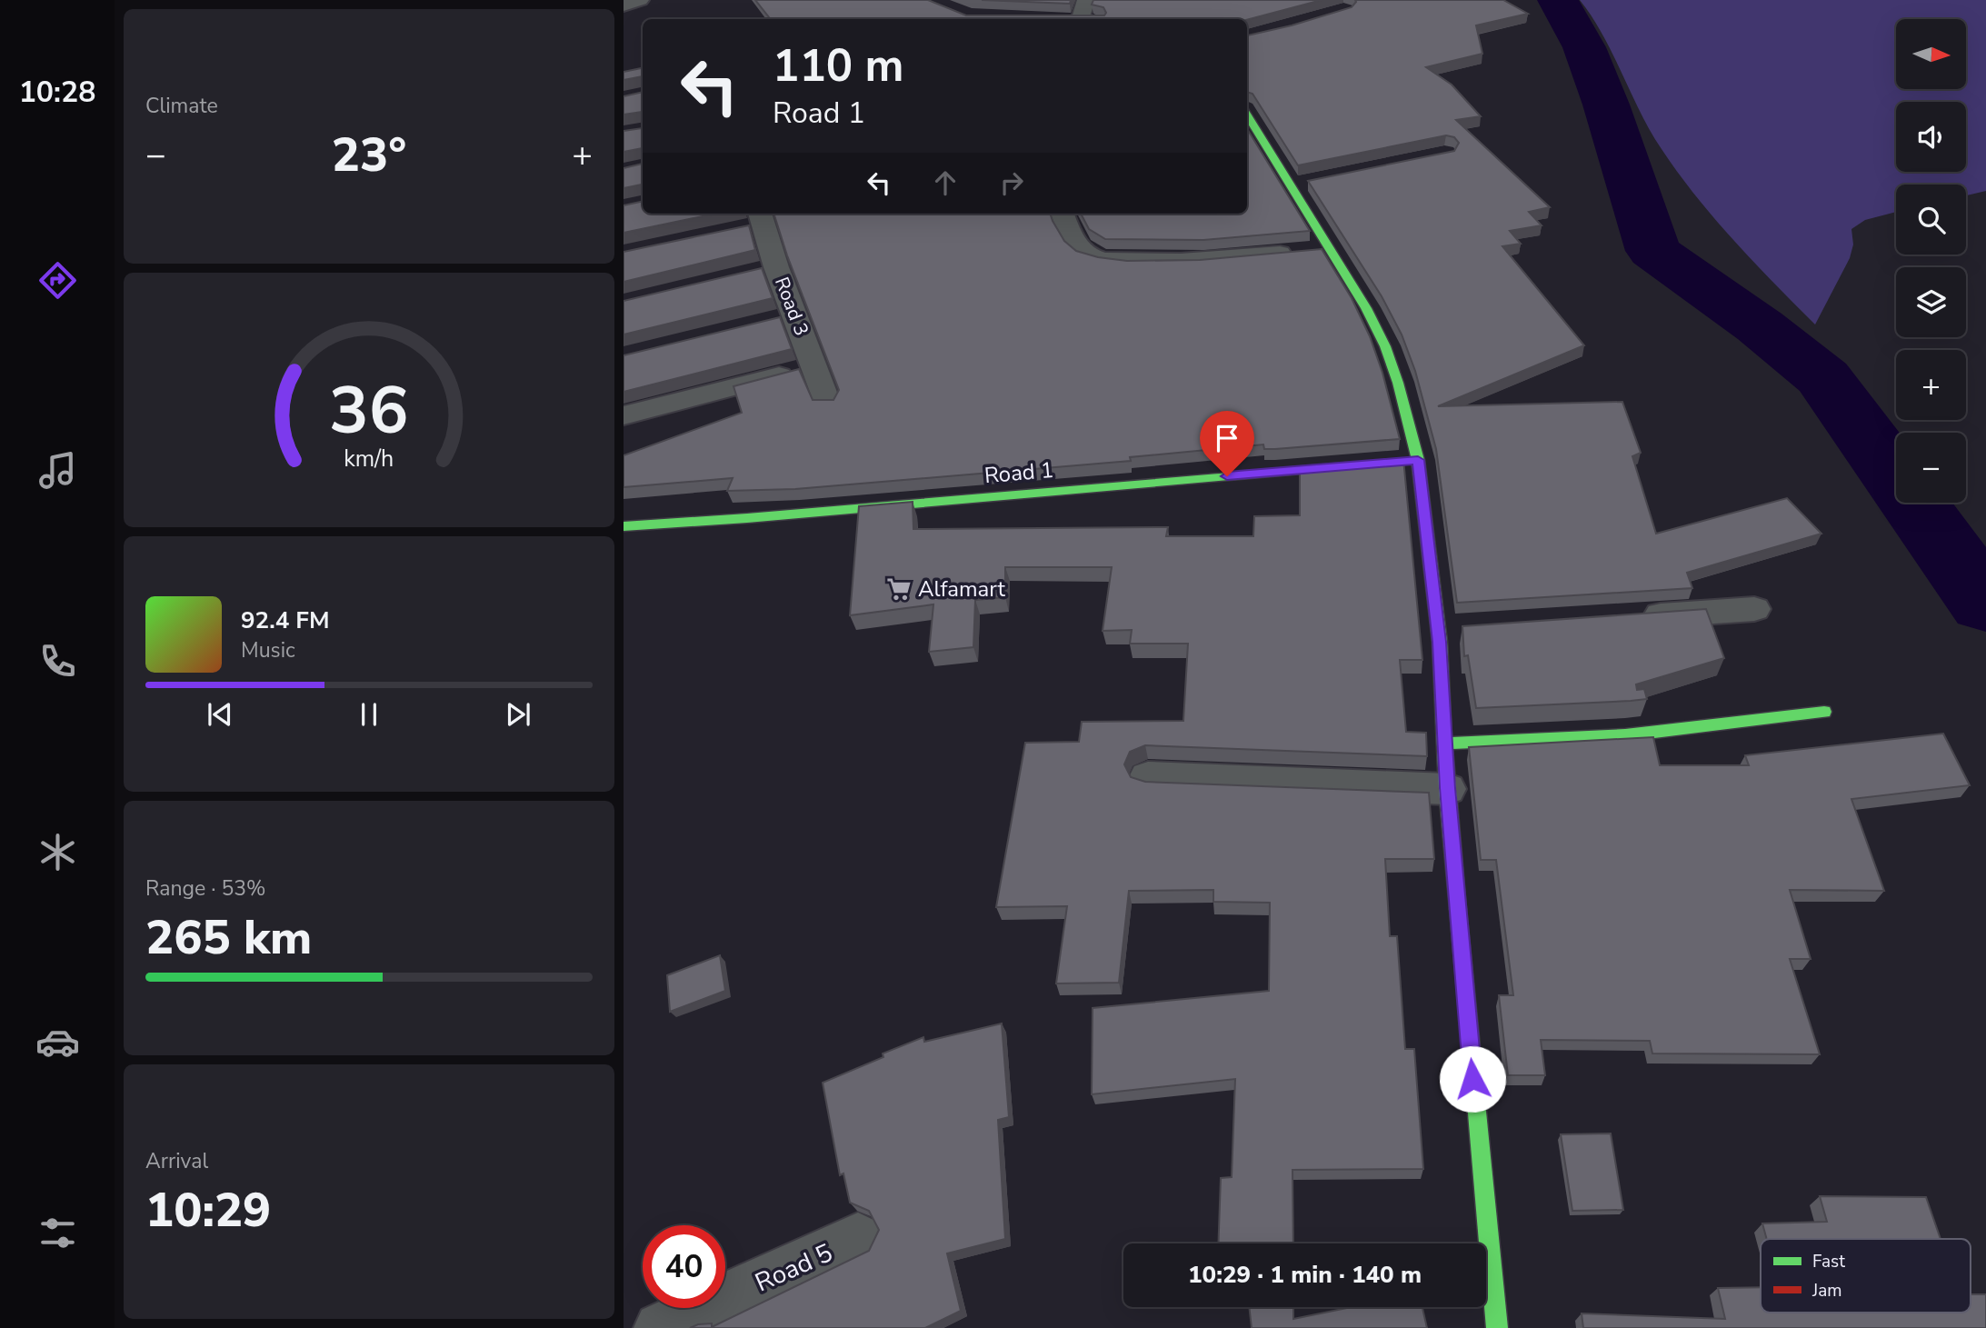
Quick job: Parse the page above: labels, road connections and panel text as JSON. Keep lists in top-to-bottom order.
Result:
{
  "streets": {
    "street": ["Road 3", "Road 1", "Road 5"]
  },
  "places": {
    "supermarket": ["Alfamart"]
  },
  "legend": ["Fast", "Jam"],
  "north": "right",
  "page": {
    "tabs": "10:28",
    "tile": [
      "Climate",
      ["Range · 53%", "265 km"],
      ["Arrival", "10:29"]
    ],
    "map_buttons": ["+", "−"],
    "turn": ["110 m", "Road 1"],
    "heat": ["−", "23°", "+"],
    "song": ["92.4 FM", "Music"],
    "limit": "40",
    "trip": "10:29 · 1 min · 140 m",
    "gauge": ["36", "km/h"]
  }
}
